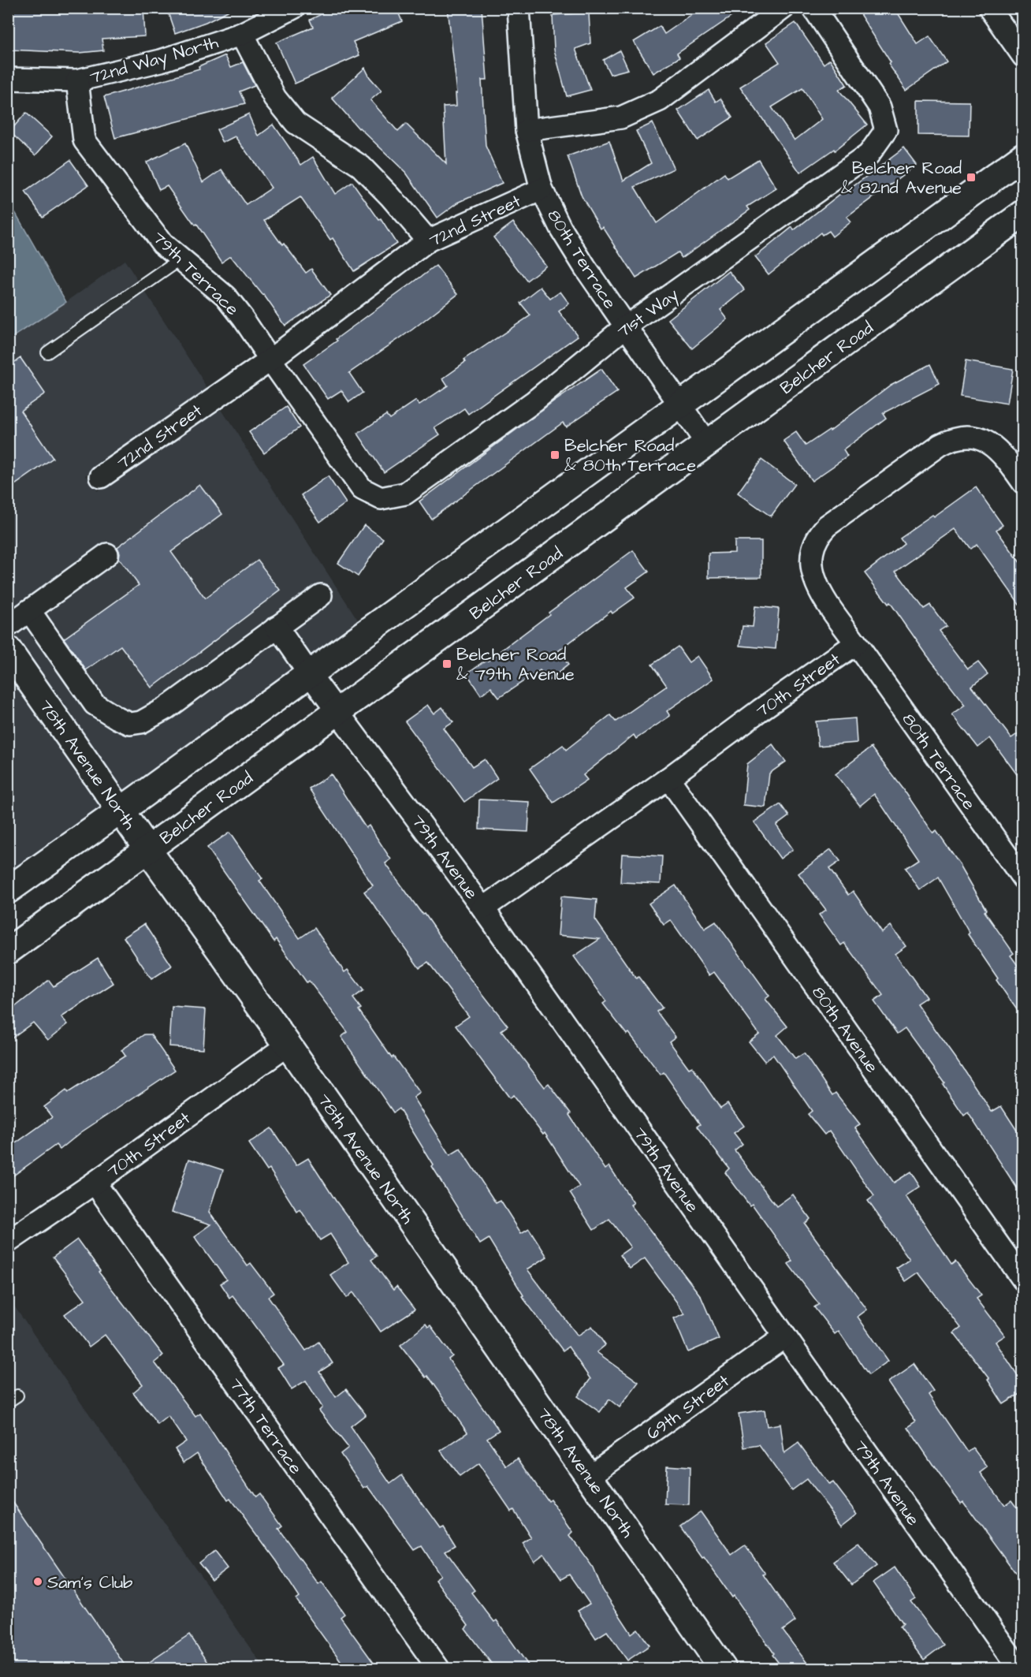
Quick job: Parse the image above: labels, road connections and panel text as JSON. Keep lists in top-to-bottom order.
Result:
{
  "streets": {
    "main road": ["Belcher Road", "78th Avenue North"],
    "street": [
      "72nd Way North",
      "72nd Street",
      "80th Terrace",
      "79th Terrace",
      "71st Way",
      "70th Street",
      "79th Avenue",
      "80th Avenue",
      "69th Street",
      "77th Terrace"
    ]
  },
  "crossings": [
    ["72nd Way North", "79th Terrace"],
    ["72nd Street", "80th Terrace"],
    ["72nd Street", "79th Terrace"],
    ["80th Terrace", "71st Way"],
    ["80th Terrace", "Belcher Road"],
    ["80th Terrace", "70th Street"],
    ["79th Terrace", "71st Way"],
    ["Belcher Road", "78th Avenue North"],
    ["Belcher Road", "79th Avenue"],
    ["70th Street", "78th Avenue North"],
    ["70th Street", "79th Avenue"],
    ["70th Street", "80th Avenue"],
    ["70th Street", "77th Terrace"],
    ["78th Avenue North", "69th Street"],
    ["79th Avenue", "69th Street"]
  ],
  "places": {
    "transit": ["Belcher Road & 82nd Avenue", "Belcher Road & 80th Terrace", "Belcher Road & 79th Avenue"],
    "other": ["Sam's Club"]
  }
}
